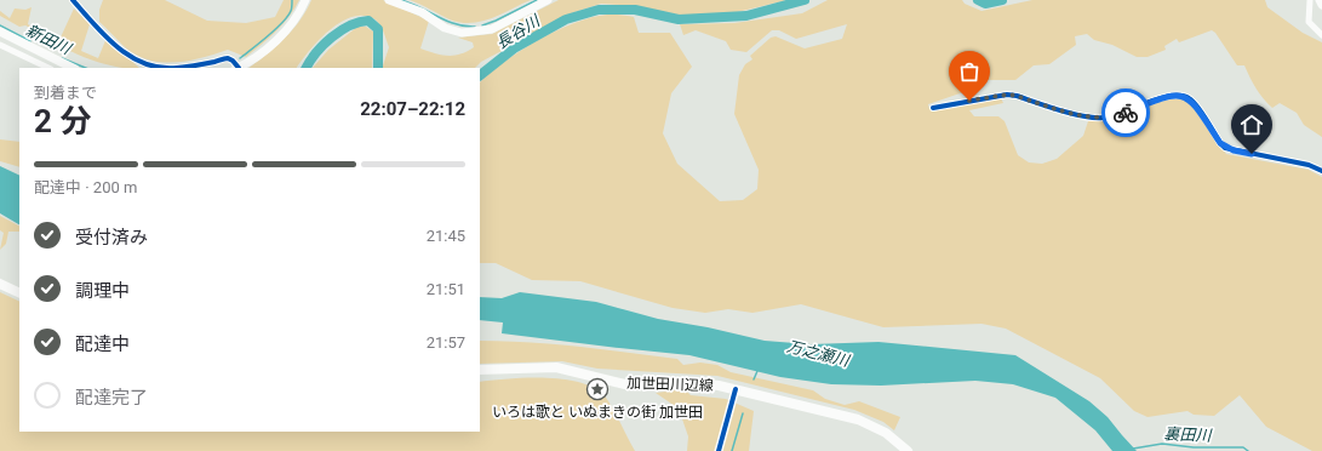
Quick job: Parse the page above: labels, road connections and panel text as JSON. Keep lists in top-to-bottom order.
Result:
{
  "streets": {
    "main road": ["加世田川辺線"]
  },
  "water": [
    "長谷川",
    "新田川",
    "万之瀬川",
    "裏田川"
  ],
  "places": {
    "place": ["いろは歌と いぬまきの街 加世田"]
  },
  "page": {
    "heading": ["2 分", "到着まで", "22:07–22:12"],
    "bar": "配達中 · 200 m",
    "list": [
      ["受付済み", "21:45"],
      ["調理中", "21:51"],
      ["配達中", "21:57"],
      "配達完了"
    ]
  }
}
